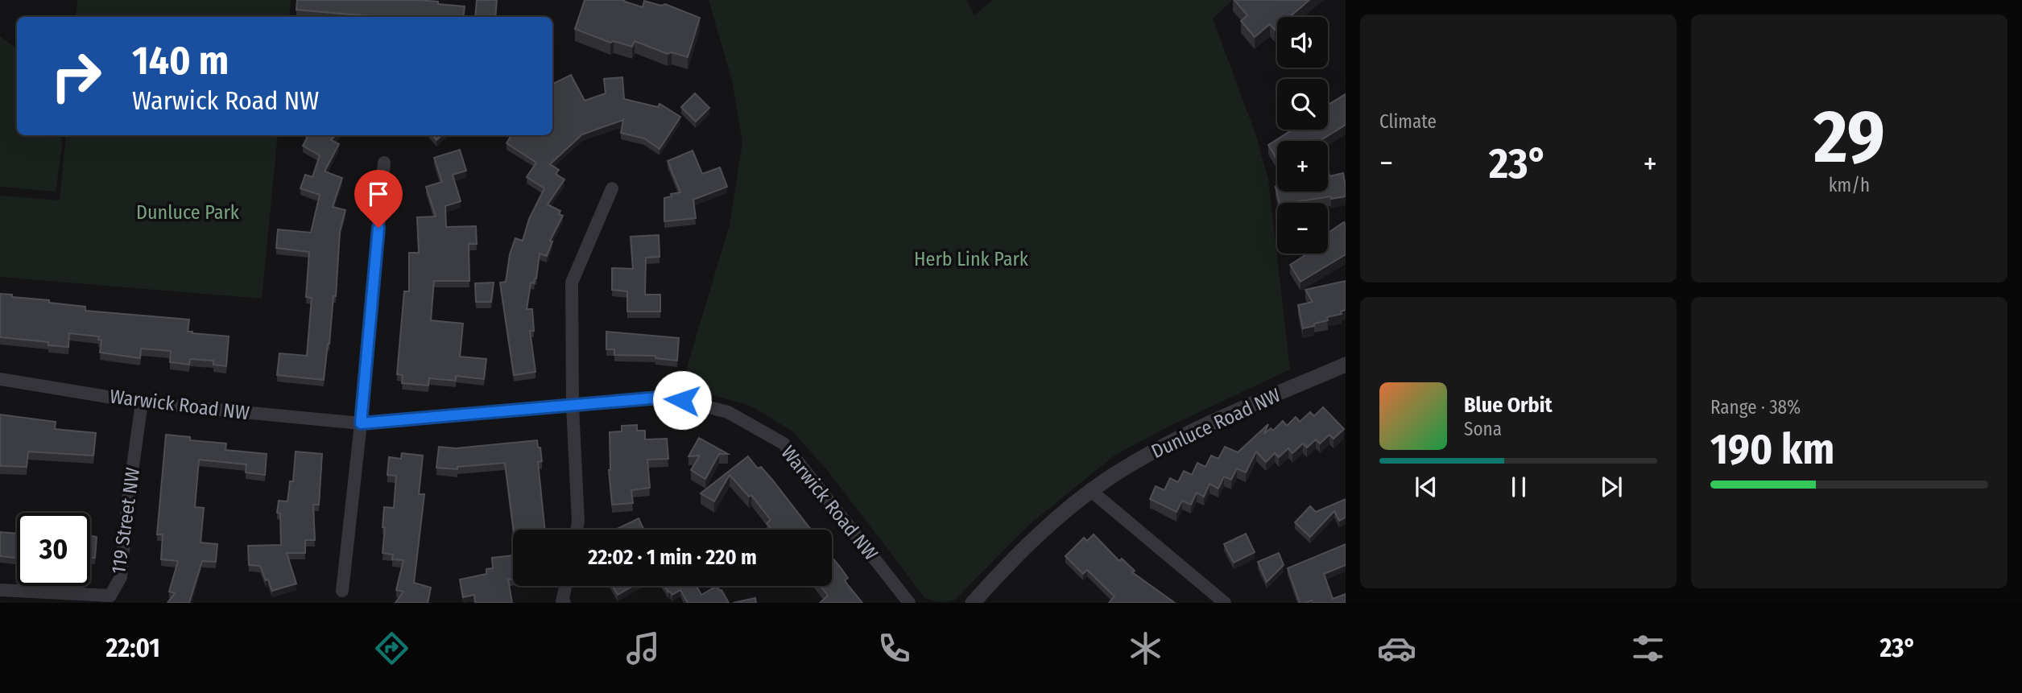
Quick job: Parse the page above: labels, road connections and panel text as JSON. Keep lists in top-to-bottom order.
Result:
{
  "streets": {
    "street": ["Warwick Road NW", "Dunluce Road NW", "119 Street NW"]
  },
  "crossings": [
    ["Warwick Road NW", "119 Street NW"]
  ],
  "parks": ["Dunluce Park", "Herb Link Park"],
  "page": {
    "tile": [
      "Climate",
      ["29", "km/h"],
      ["Range · 38%", "190 km"]
    ],
    "map_buttons": ["+", "−"],
    "turn": ["140 m", "Warwick Road NW"],
    "heat": ["−", "23°", "+"],
    "song": ["Blue Orbit", "Sona"],
    "limit": "30",
    "trip": "22:02 · 1 min · 220 m",
    "tabs": ["22:01", "23°"]
  }
}
